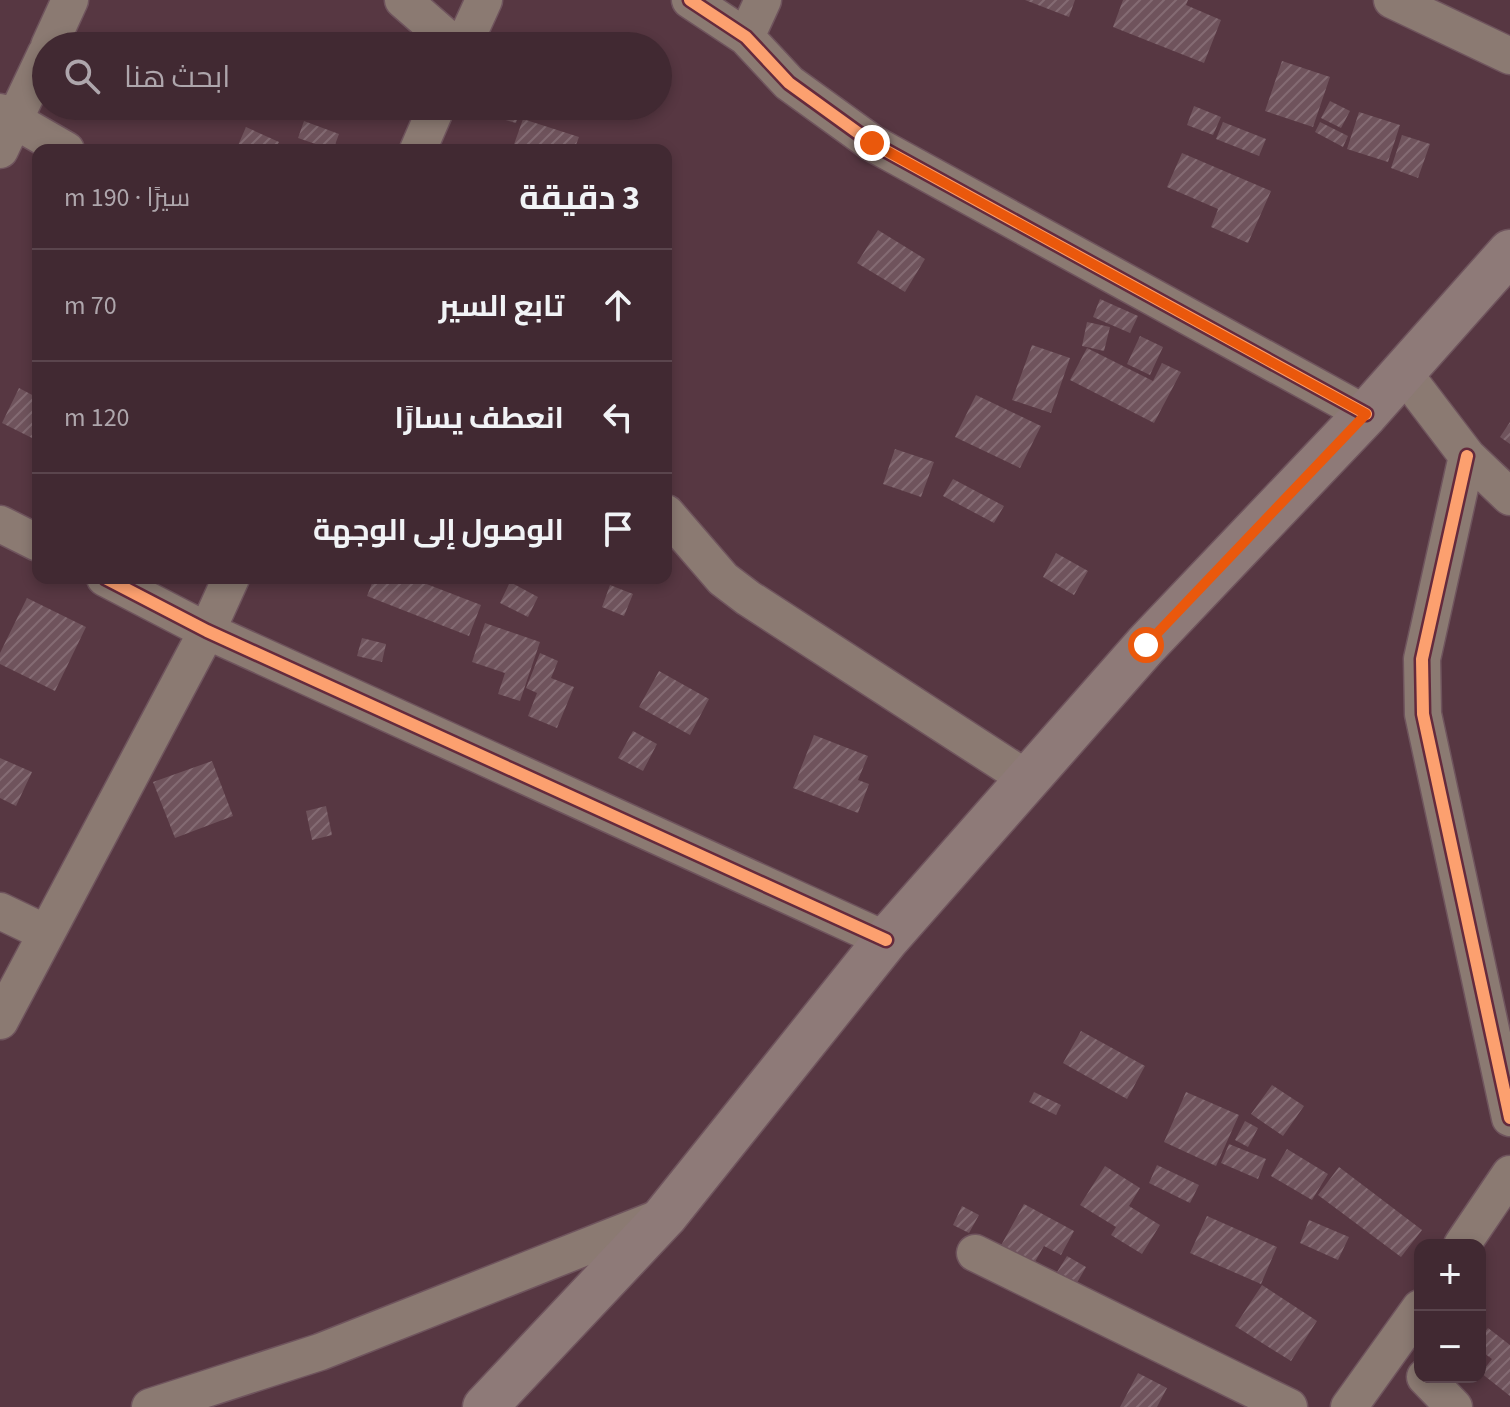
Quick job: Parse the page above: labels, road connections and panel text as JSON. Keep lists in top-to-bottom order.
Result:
{
  "page": {
    "search": "ابحث هنا",
    "heading": ["3 دقيقة", "سيرًا · 190 m"],
    "list": [
      ["تابع السير", "70 m"],
      ["انعطف يسارًا", "120 m"],
      "الوصول إلى الوجهة"
    ],
    "map_buttons": ["+", "−"]
  }
}
